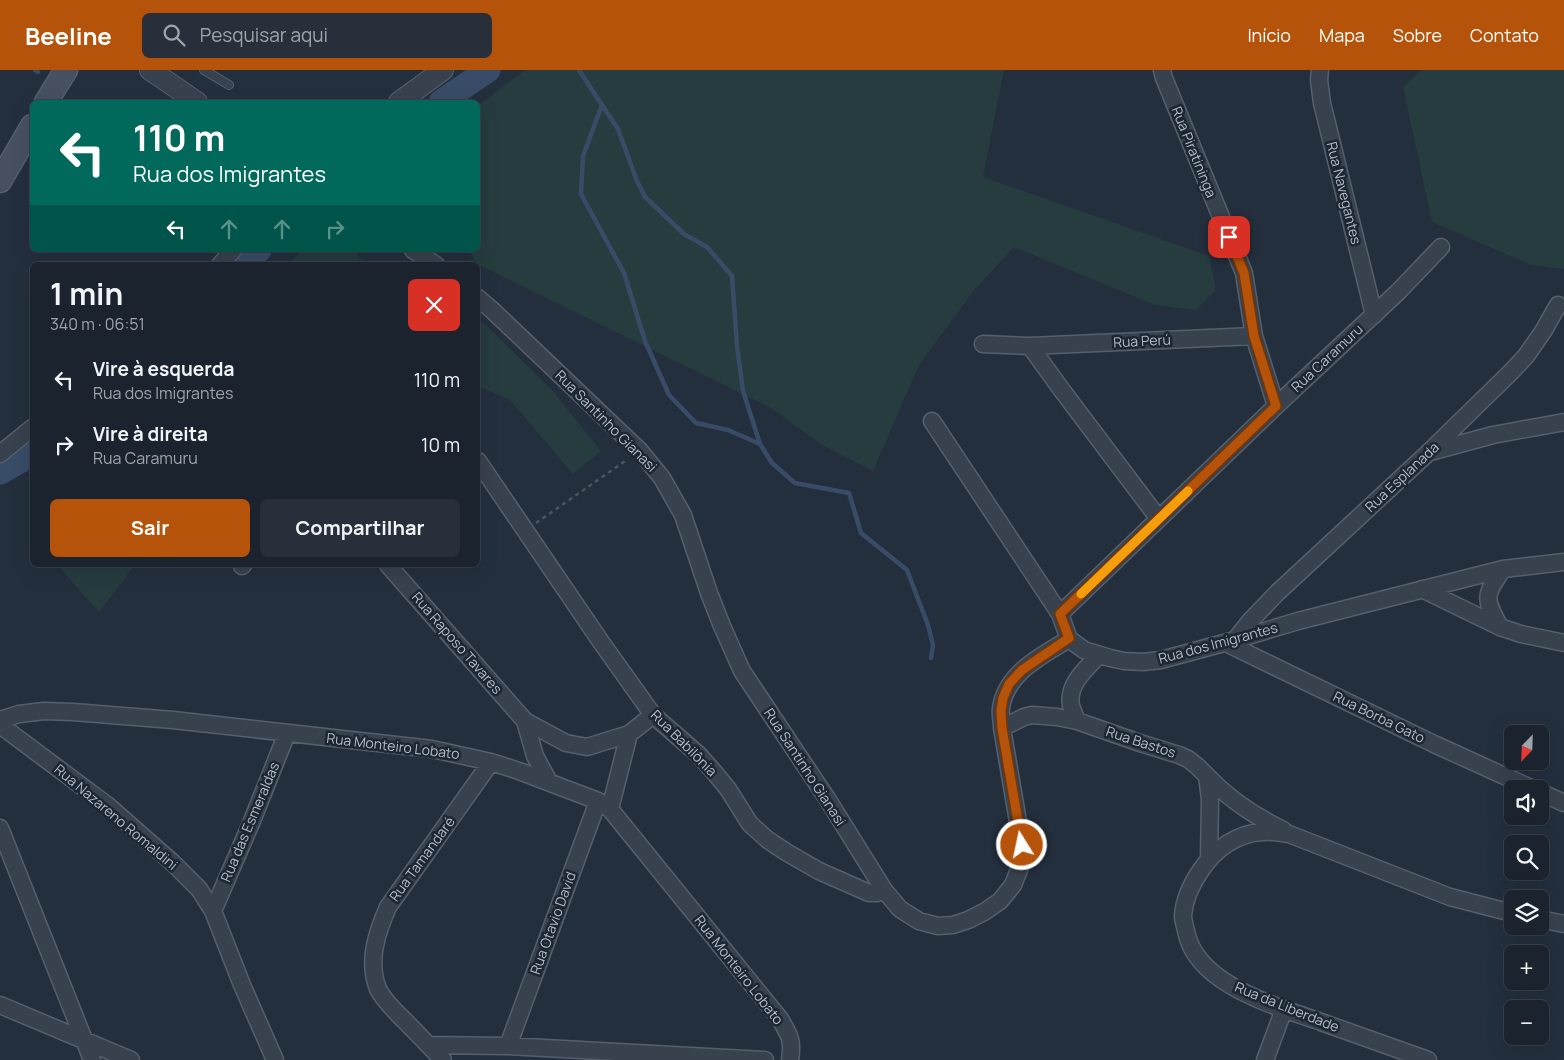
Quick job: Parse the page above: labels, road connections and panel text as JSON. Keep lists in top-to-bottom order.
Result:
{
  "streets": {
    "street": [
      "Rua Piratininga",
      "Rua Navegantes",
      "Rua Perú",
      "Rua Caramuru",
      "Rua Santinho Gianasi",
      "Rua Esplanada",
      "Rua Raposo Tavares",
      "Rua dos Imigrantes",
      "Rua Borba Gato",
      "Rua Bastos",
      "Rua Babilônia",
      "Rua Monteiro Lobato",
      "Rua Nazareno Romaldini",
      "Rua das Esmeraldas",
      "Rua Tamandaré",
      "Rua Otavio David",
      "Rua da Liberdade"
    ]
  },
  "crossings": [
    ["Rua Piratininga", "Rua Perú"],
    ["Rua Piratininga", "Rua Caramuru"],
    ["Rua Navegantes", "Rua Caramuru"],
    ["Rua Santinho Gianasi", "Rua dos Imigrantes"],
    ["Rua Santinho Gianasi", "Rua Bastos"],
    ["Rua Santinho Gianasi", "Rua Babilônia"],
    ["Rua Esplanada", "Rua dos Imigrantes"],
    ["Rua Esplanada", "Rua Borba Gato"],
    ["Rua Raposo Tavares", "Rua Babilônia"],
    ["Rua Raposo Tavares", "Rua Monteiro Lobato"],
    ["Rua Raposo Tavares", "Rua Otavio David"],
    ["Rua dos Imigrantes", "Rua Borba Gato"],
    ["Rua Bastos", "Rua da Liberdade"],
    ["Rua Monteiro Lobato", "Rua das Esmeraldas"],
    ["Rua Monteiro Lobato", "Rua Tamandaré"],
    ["Rua Monteiro Lobato", "Rua Otavio David"],
    ["Rua Nazareno Romaldini", "Rua das Esmeraldas"]
  ],
  "north": "bottom left",
  "page": {
    "header": "Beeline",
    "search": "Pesquisar aqui",
    "nav": [
      "Início",
      "Mapa",
      "Sobre",
      "Contato"
    ],
    "turn": ["110 m", "Rua dos Imigrantes"],
    "heading": ["1 min", "340 m · 06:51"],
    "list": [
      {
        "name": "Vire à esquerda",
        "note": "Rua dos Imigrantes",
        "value": "110 m"
      },
      {
        "name": "Vire à direita",
        "note": "Rua Caramuru",
        "value": "10 m"
      }
    ],
    "buttons": ["Sair", "Compartilhar"],
    "map_buttons": ["+", "−"]
  }
}
